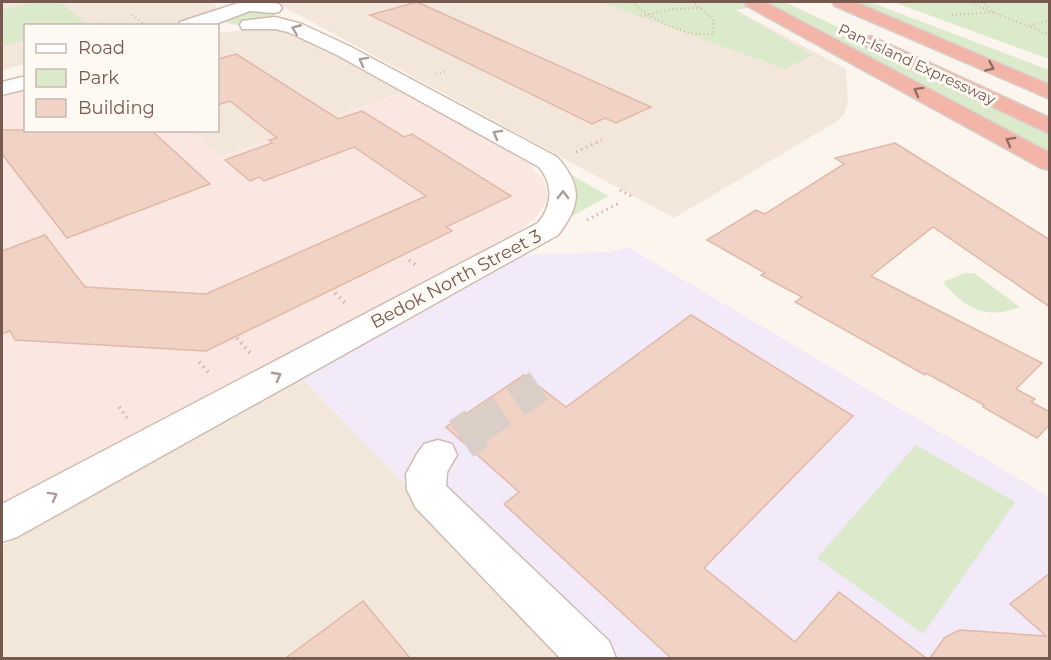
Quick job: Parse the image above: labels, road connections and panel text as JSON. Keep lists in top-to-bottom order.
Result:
{
  "streets": {
    "highway": ["Pan-Island Expressway"],
    "street": ["Bedok North Street 3"]
  },
  "legend": ["Road", "Park", "Building"]
}
